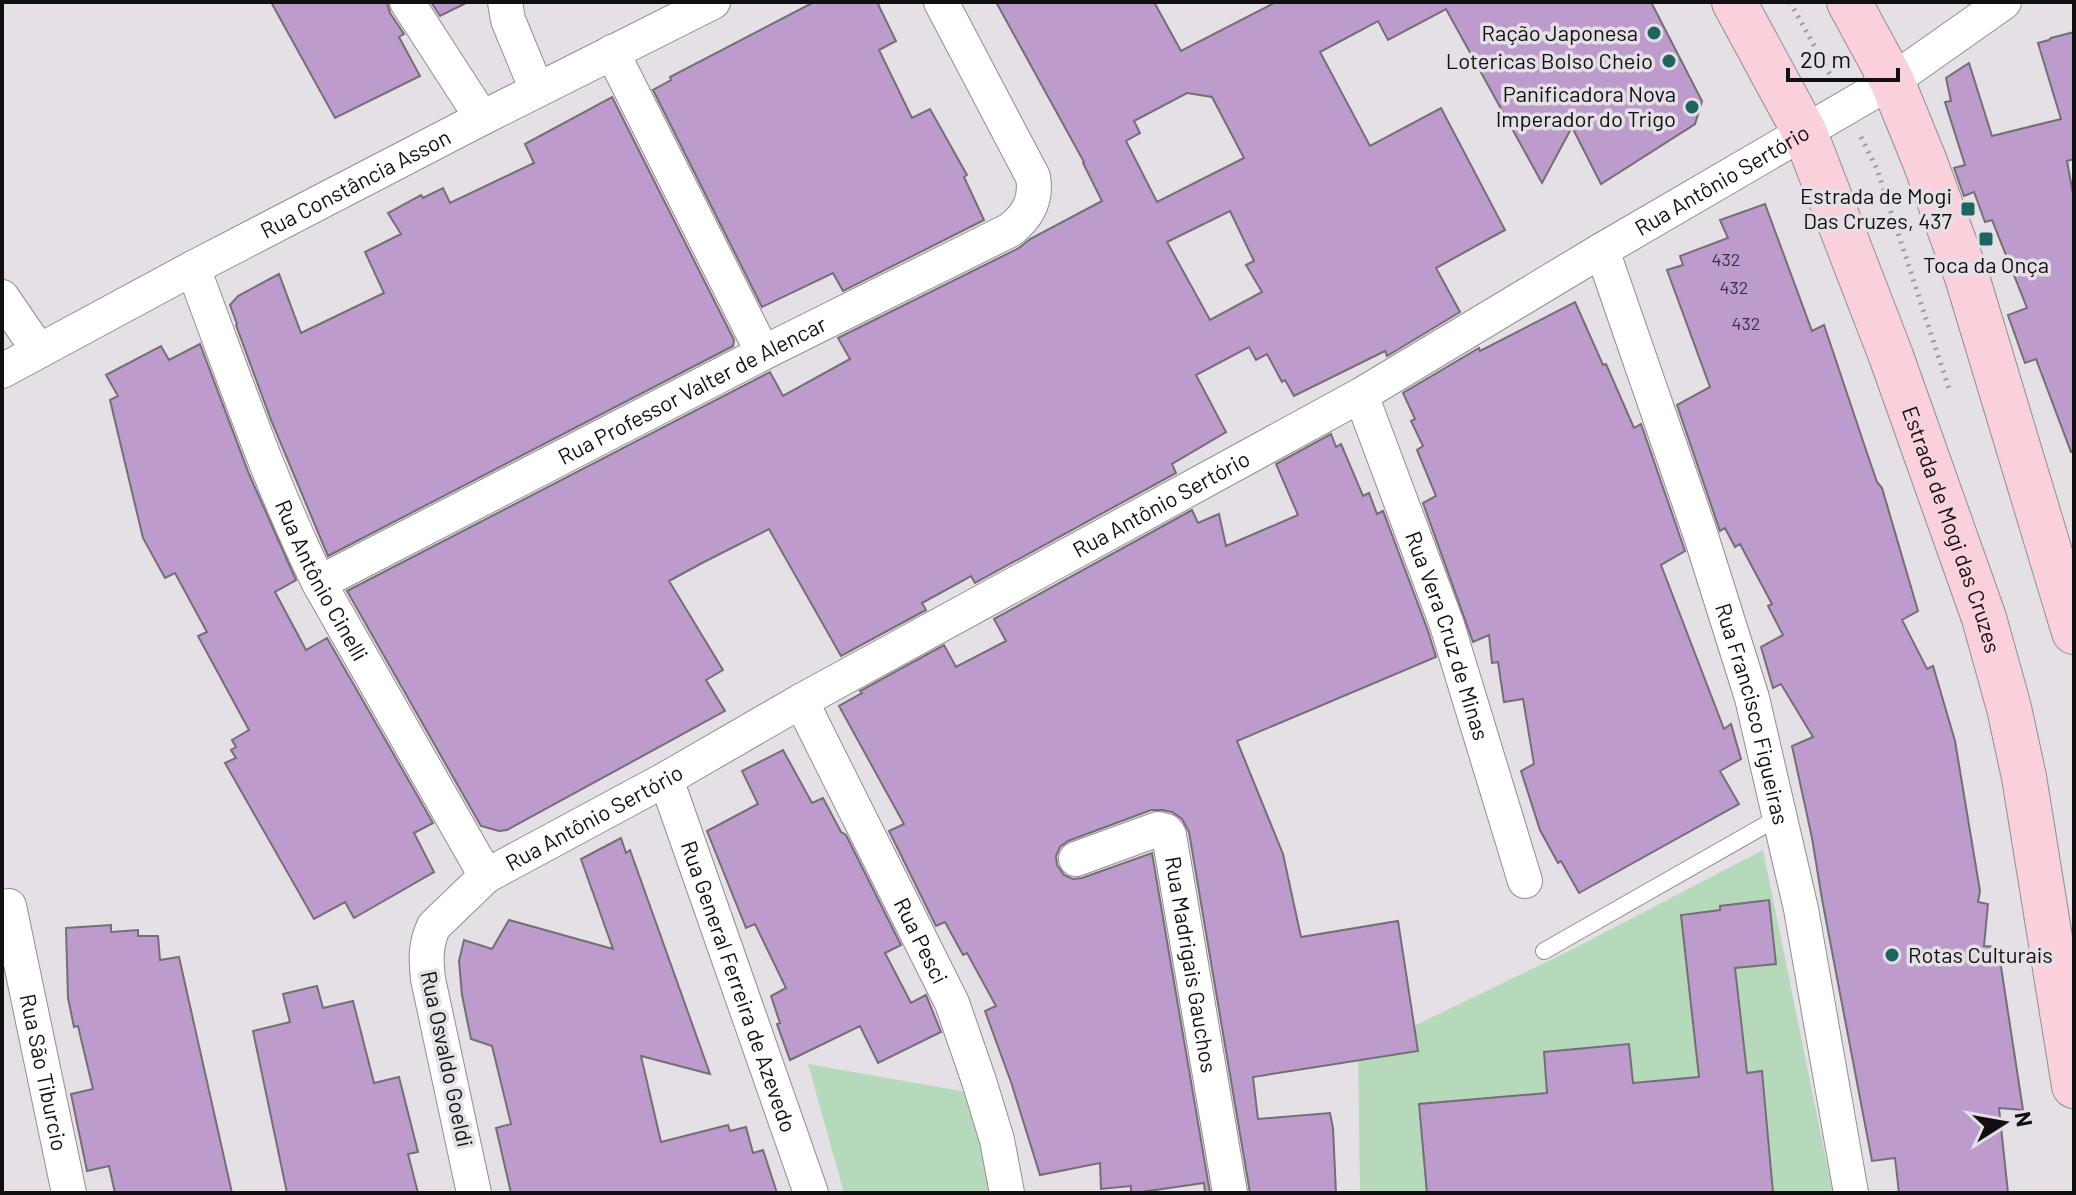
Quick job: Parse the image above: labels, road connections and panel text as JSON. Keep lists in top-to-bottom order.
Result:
{
  "streets": {
    "main road": ["Estrada de Mogi das Cruzes"],
    "street": [
      "Rua Antônio Sertório",
      "Rua Constância Asson",
      "Rua Professor Valter de Alencar",
      "Rua Antônio Cinelli",
      "Rua Vera Cruz de Minas",
      "Rua Francisco Figueiras",
      "Rua Pesci",
      "Rua Madrigais Gauchos",
      "Rua General Ferreira de Azevedo",
      "Rua Osvaldo Goeldi",
      "Rua São Tiburcio"
    ]
  },
  "crossings": [
    ["Rua Antônio Sertório", "Estrada de Mogi das Cruzes"],
    ["Rua Antônio Sertório", "Rua Antônio Cinelli"],
    ["Rua Antônio Sertório", "Rua Vera Cruz de Minas"],
    ["Rua Antônio Sertório", "Rua Francisco Figueiras"],
    ["Rua Antônio Sertório", "Rua Pesci"],
    ["Rua Antônio Sertório", "Rua General Ferreira de Azevedo"],
    ["Rua Antônio Sertório", "Rua Osvaldo Goeldi"],
    ["Rua Constância Asson", "Rua Antônio Cinelli"],
    ["Rua Professor Valter de Alencar", "Rua Antônio Cinelli"]
  ],
  "places": {
    "other": [
      "Ração Japonesa",
      "Lotericas Bolso Cheio",
      "Panificadora Nova Imperador do Trigo",
      "Rotas Culturais"
    ],
    "transit": ["Estrada de Mogi Das Cruzes, 437", "Toca da Onça"]
  },
  "house_numbers": ["432", "432", "432"],
  "scale_bar": "20 m",
  "north": "right"
}
